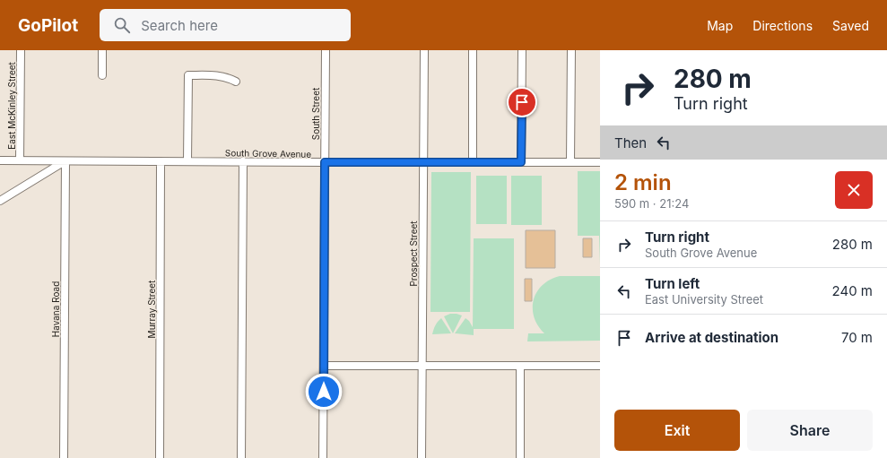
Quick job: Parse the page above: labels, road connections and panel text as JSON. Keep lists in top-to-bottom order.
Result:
{
  "streets": {
    "street": [
      "East McKinley Street",
      "South Street",
      "South Grove Avenue",
      "Prospect Street",
      "Havana Road",
      "Murray Street"
    ]
  },
  "crossings": [
    ["East McKinley Street", "South Grove Avenue"],
    ["South Street", "South Grove Avenue"],
    ["South Grove Avenue", "Prospect Street"],
    ["South Grove Avenue", "Havana Road"],
    ["South Grove Avenue", "Murray Street"]
  ],
  "page": {
    "header": "GoPilot",
    "search": "Search here",
    "nav": ["Map", "Directions", "Saved"],
    "turn": ["280 m", "Turn right"],
    "then": "Then",
    "heading": ["2 min", "590 m · 21:24"],
    "list": [
      {
        "name": "Turn right",
        "note": "South Grove Avenue",
        "value": "280 m"
      },
      {
        "name": "Turn left",
        "note": "East University Street",
        "value": "240 m"
      },
      {
        "name": "Arrive at destination",
        "value": "70 m"
      }
    ],
    "buttons": ["Exit", "Share"]
  }
}
